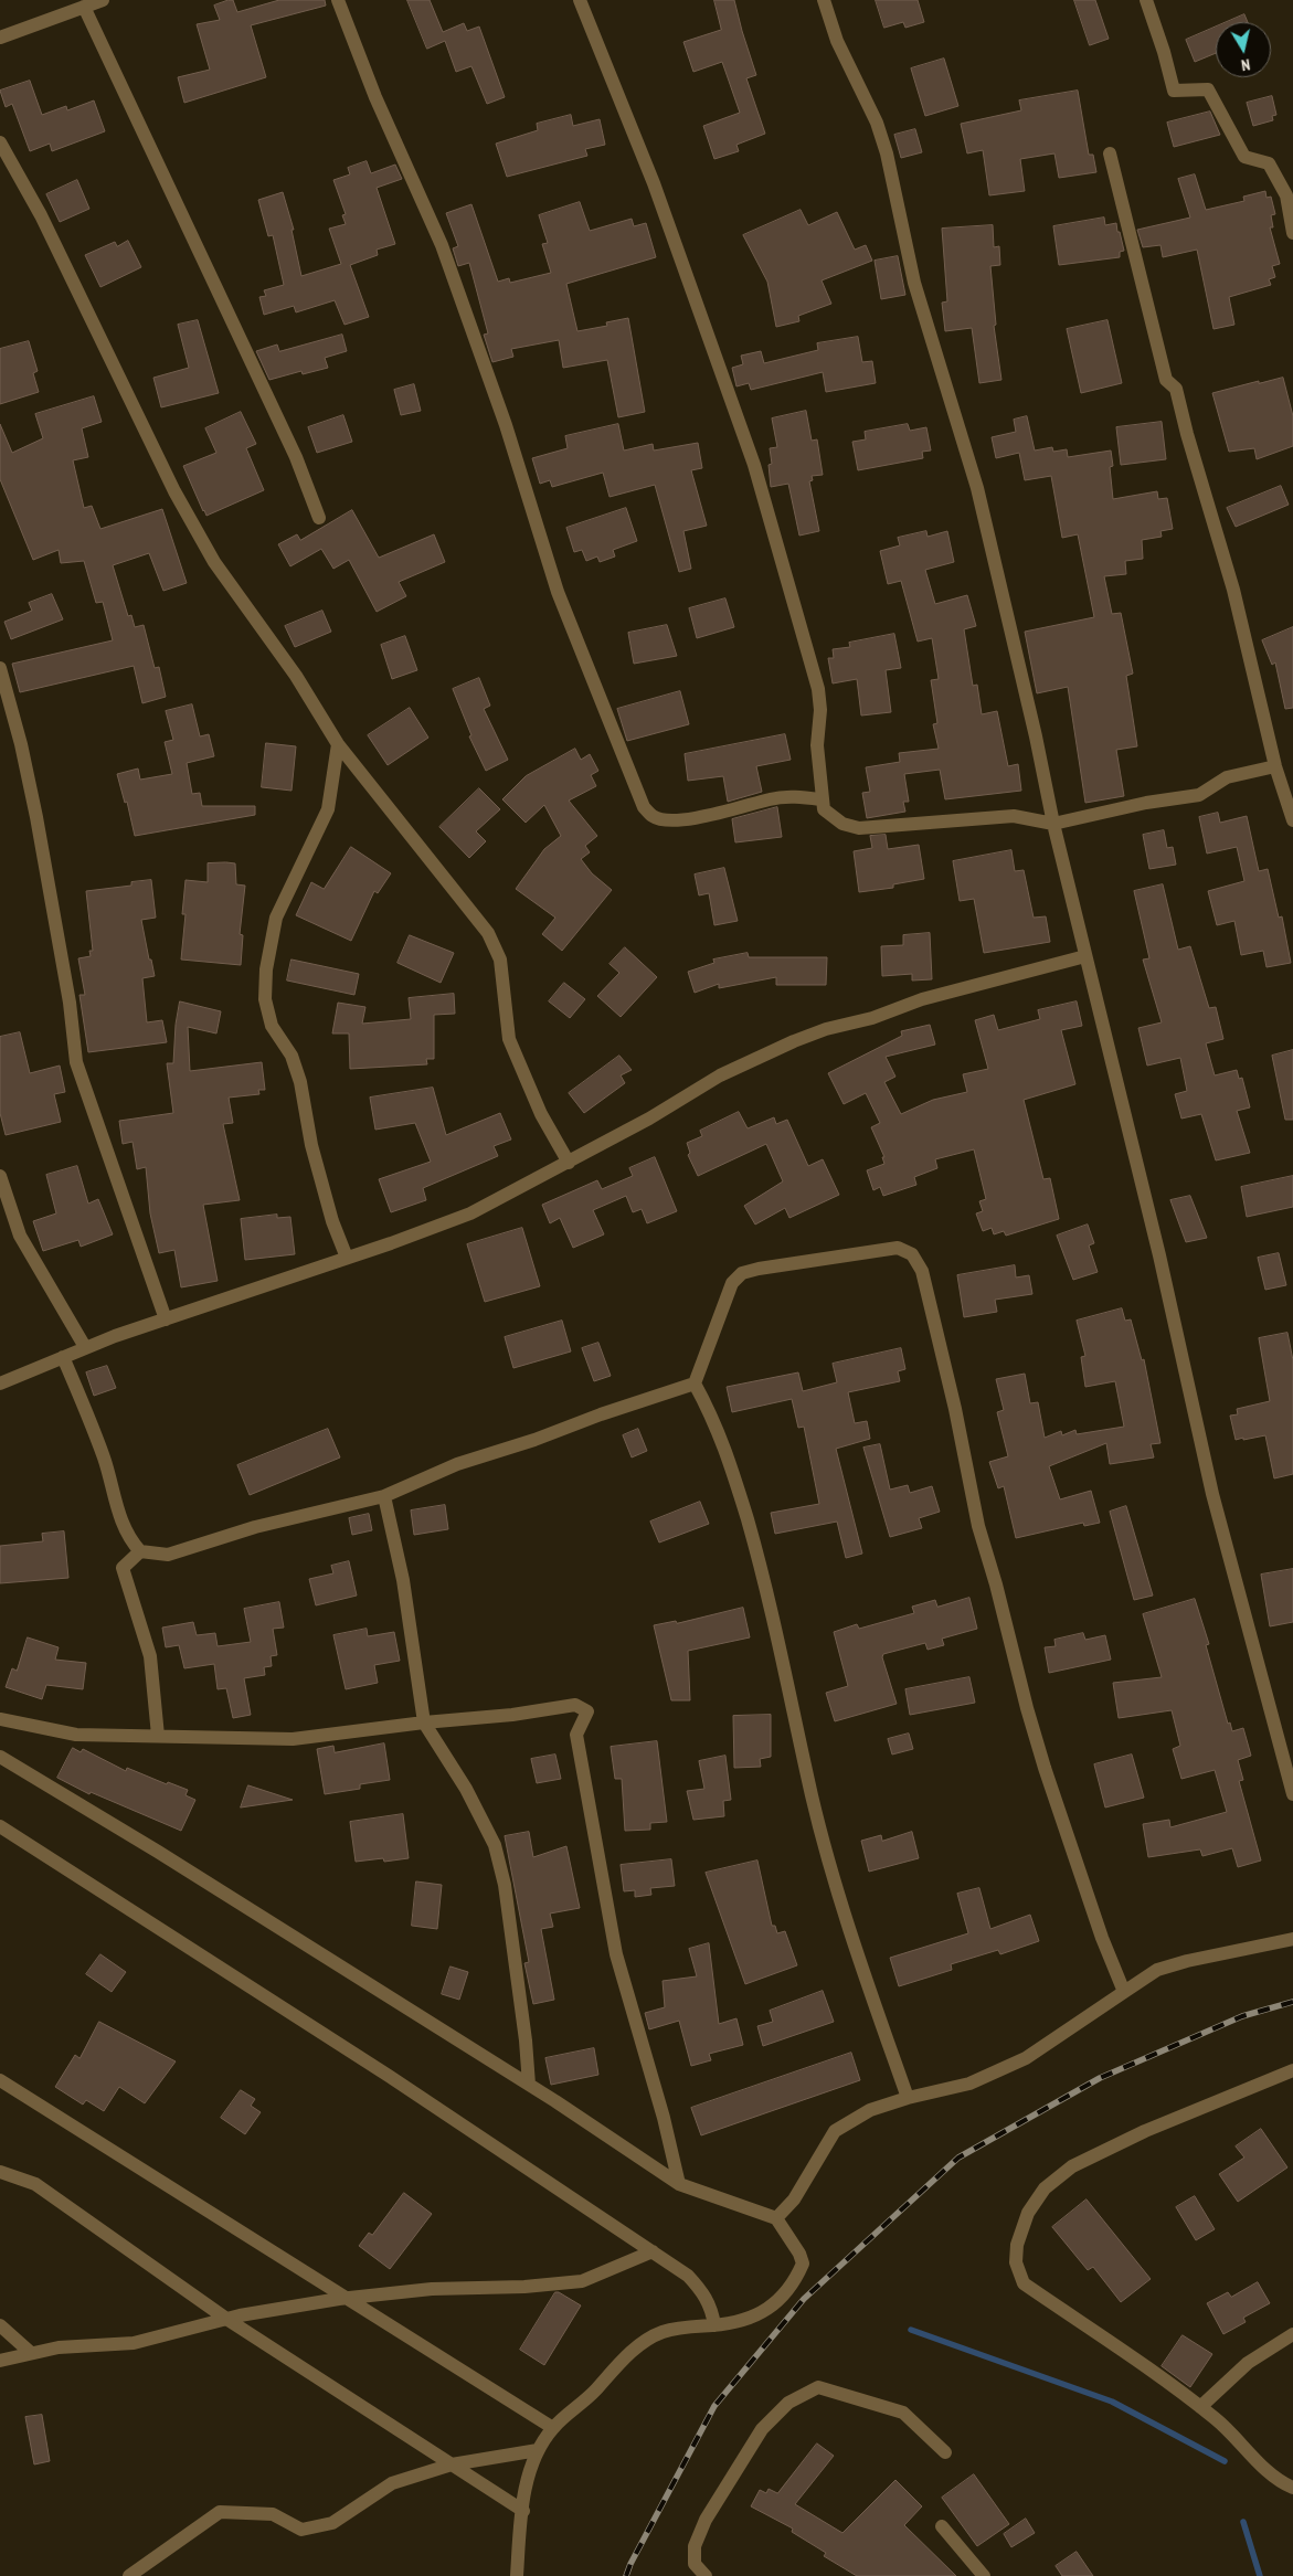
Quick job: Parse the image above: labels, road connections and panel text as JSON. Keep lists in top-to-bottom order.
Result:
{
  "north": "bottom"
}
